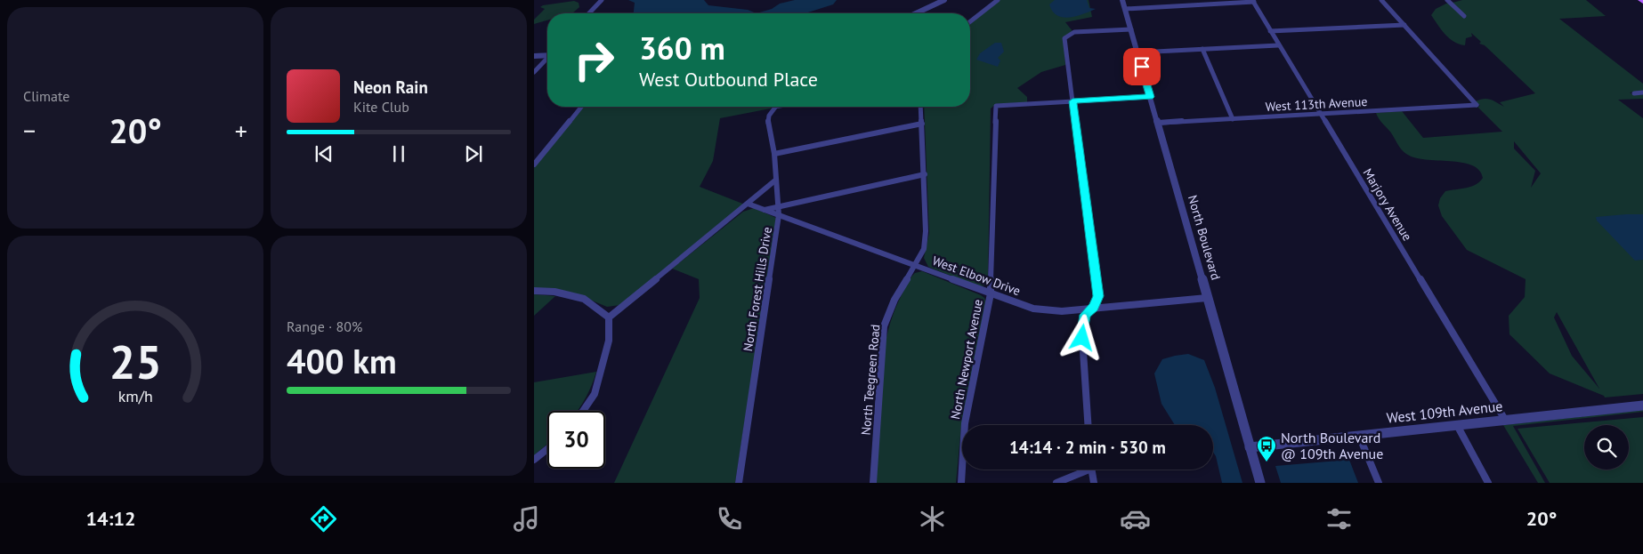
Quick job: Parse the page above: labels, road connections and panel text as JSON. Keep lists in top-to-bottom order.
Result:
{
  "streets": {
    "street": [
      "West 113th Avenue",
      "Marjory Avenue",
      "North Boulevard",
      "West Elbow Drive",
      "North Forest Hills Drive",
      "North Newport Avenue",
      "North Teegreen Road",
      "West 109th Avenue"
    ]
  },
  "crossings": [
    ["West 113th Avenue", "Marjory Avenue"],
    ["West 113th Avenue", "North Boulevard"],
    ["Marjory Avenue", "West 109th Avenue"],
    ["North Boulevard", "West Elbow Drive"],
    ["North Boulevard", "West 109th Avenue"],
    ["West Elbow Drive", "North Forest Hills Drive"],
    ["West Elbow Drive", "North Newport Avenue"],
    ["West Elbow Drive", "North Teegreen Road"]
  ],
  "places": {
    "bus stop": ["North Boulevard @ 109th Avenue"]
  },
  "page": {
    "tile": [
      "Climate",
      ["Range · 80%", "400 km"]
    ],
    "turn": ["360 m", "West Outbound Place"],
    "song": ["Neon Rain", "Kite Club"],
    "heat": ["−", "20°", "+"],
    "limit": "30",
    "trip": "14:14 · 2 min · 530 m",
    "tabs": ["14:12", "20°"],
    "gauge": ["25", "km/h"]
  }
}
